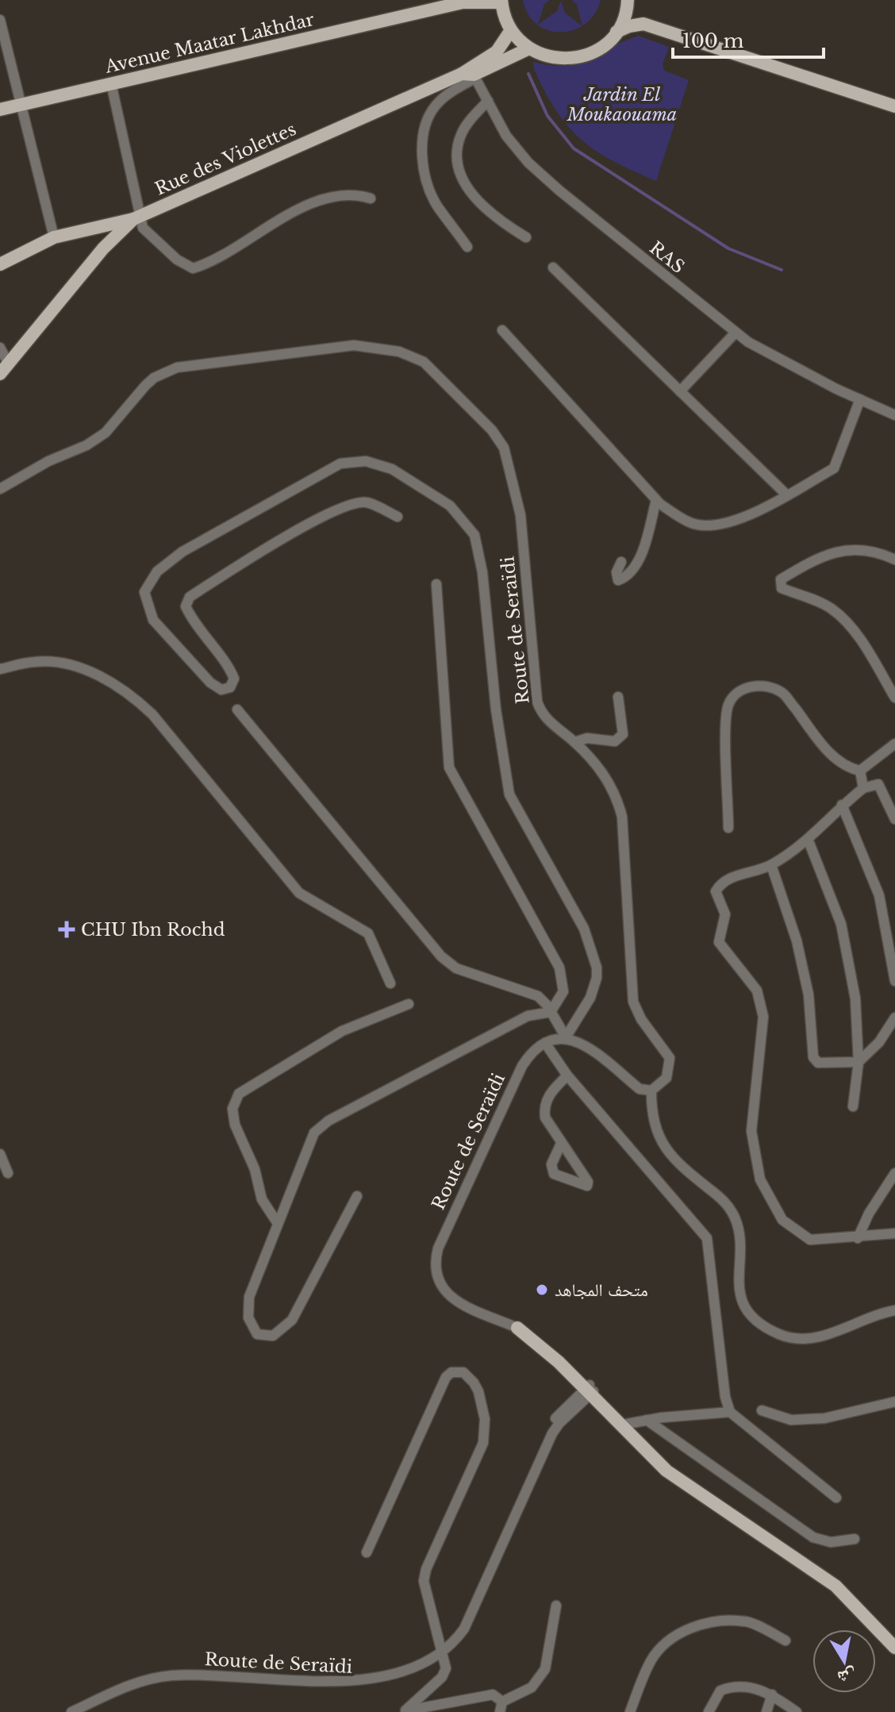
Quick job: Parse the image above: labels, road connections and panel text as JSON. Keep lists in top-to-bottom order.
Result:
{
  "streets": {
    "main road": ["Avenue Maatar Lakhdar", "Rue des Violettes", "Route de Seraïdi"],
    "street": ["RAS"]
  },
  "crossings": [
    ["Rue des Violettes", "RAS"]
  ],
  "parks": ["Jardin El Moukaouama"],
  "places": {
    "health": ["CHU Ibn Rochd"],
    "other": ["متحف المجاهد"]
  },
  "scale_bar": "100 m",
  "north": "bottom"
}
